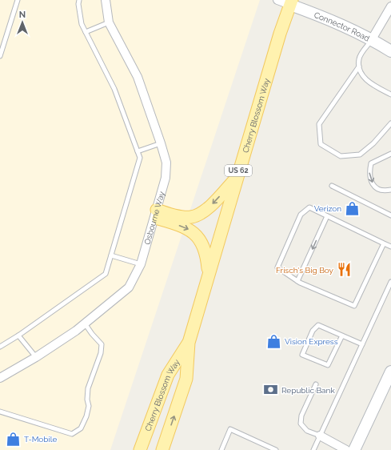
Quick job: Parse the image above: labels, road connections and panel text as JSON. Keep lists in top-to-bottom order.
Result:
{
  "streets": {
    "main road": ["Connector Road", "Cherry Blossom Way", "US 62"],
    "street": ["Osbourne Way"]
  },
  "crossings": [
    ["Connector Road", "Cherry Blossom Way"]
  ],
  "places": {
    "shop": ["Verizon", "Vision Express", "T-Mobile"],
    "restaurant": ["Frisch's Big Boy"],
    "bank": ["Republic Bank"]
  },
  "north": "top"
}
